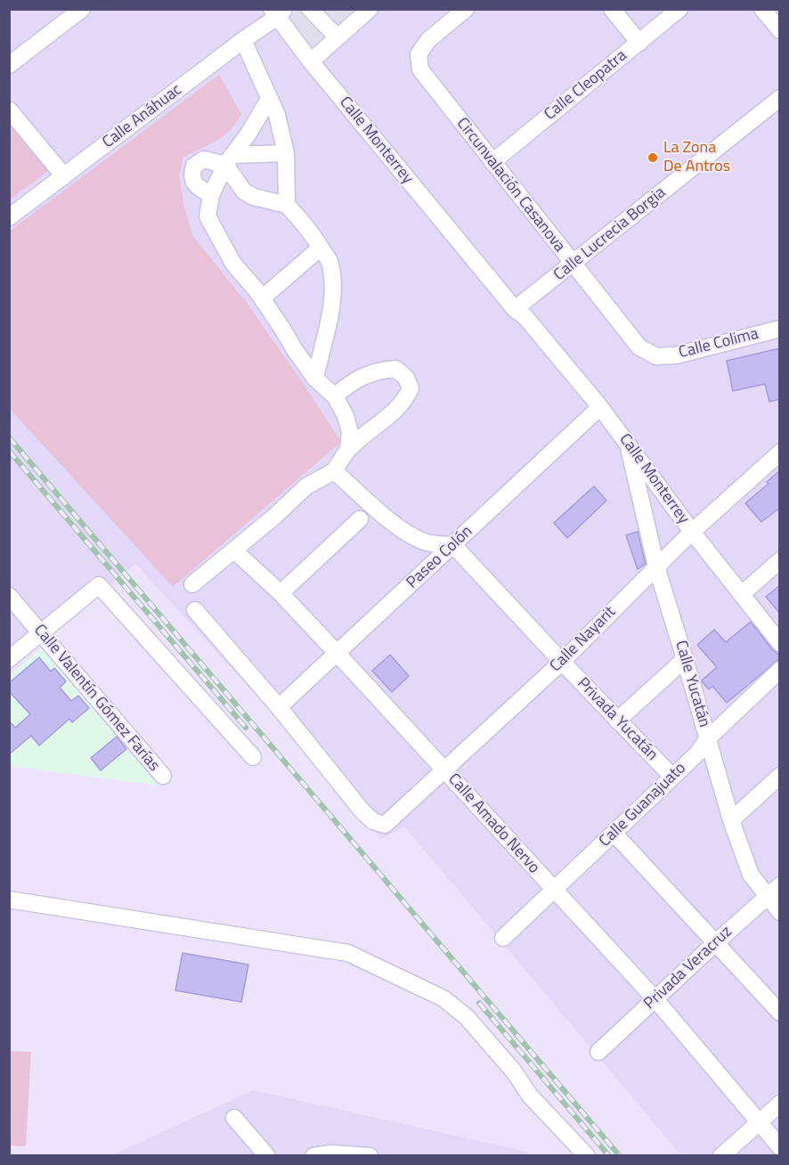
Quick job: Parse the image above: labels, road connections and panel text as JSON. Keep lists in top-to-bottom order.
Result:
{
  "streets": {
    "street": [
      "Calle Cleopatra",
      "Calle Anáhuac",
      "Calle Monterrey",
      "Circunvalación Casanova",
      "Calle Lucrecia Borgia",
      "Calle Colima",
      "Paseo Colón",
      "Calle Nayarit",
      "Calle Yucatán",
      "Calle Valentín Gómez Farías",
      "Privada Yucatán",
      "Calle Guanajuato",
      "Calle Amado Nervo",
      "Privada Veracruz"
    ]
  },
  "crossings": [
    ["Calle Cleopatra", "Circunvalación Casanova"],
    ["Calle Anáhuac", "Calle Monterrey"],
    ["Calle Monterrey", "Calle Lucrecia Borgia"],
    ["Calle Monterrey", "Paseo Colón"],
    ["Calle Monterrey", "Calle Nayarit"],
    ["Calle Monterrey", "Calle Yucatán"],
    ["Circunvalación Casanova", "Calle Lucrecia Borgia"],
    ["Circunvalación Casanova", "Calle Colima"],
    ["Paseo Colón", "Calle Nayarit"],
    ["Paseo Colón", "Privada Yucatán"],
    ["Paseo Colón", "Calle Amado Nervo"],
    ["Calle Nayarit", "Calle Yucatán"],
    ["Calle Nayarit", "Privada Yucatán"],
    ["Calle Nayarit", "Calle Amado Nervo"],
    ["Calle Yucatán", "Calle Guanajuato"],
    ["Calle Yucatán", "Privada Veracruz"],
    ["Privada Yucatán", "Calle Guanajuato"],
    ["Calle Guanajuato", "Calle Amado Nervo"],
    ["Calle Amado Nervo", "Privada Veracruz"]
  ],
  "places": ["La Zona De Antros"]
}
